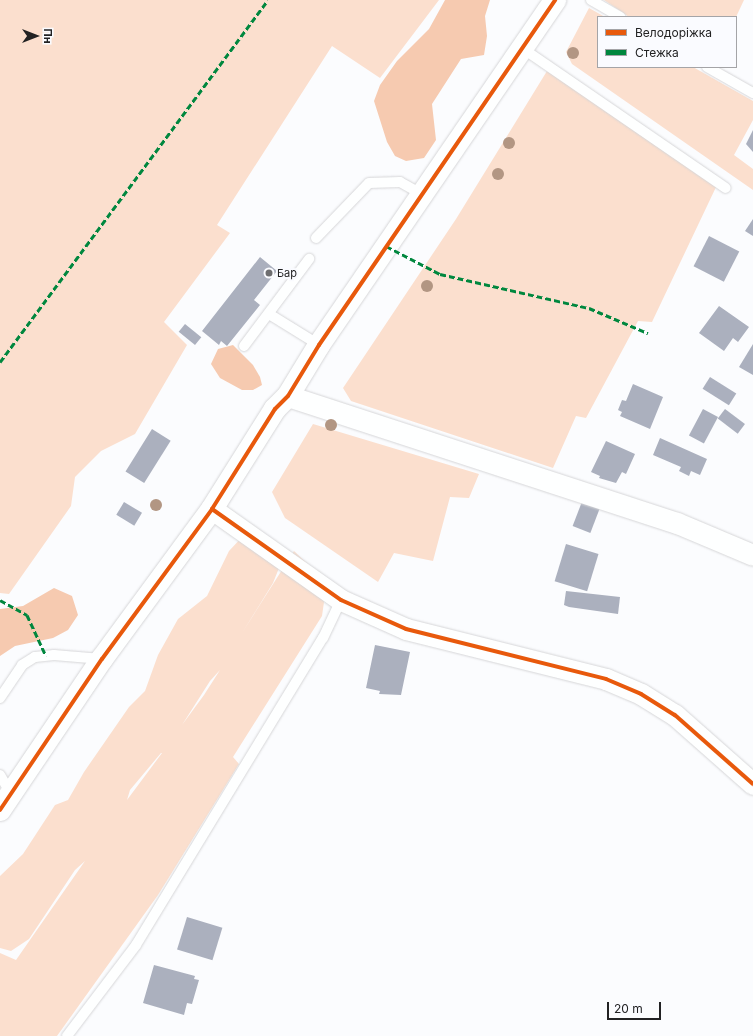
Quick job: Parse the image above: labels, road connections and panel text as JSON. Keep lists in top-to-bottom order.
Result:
{
  "places": ["Бар"],
  "legend": ["Велодоріжка", "Стежка"],
  "scale_bar": "20 m",
  "north": "right"
}
